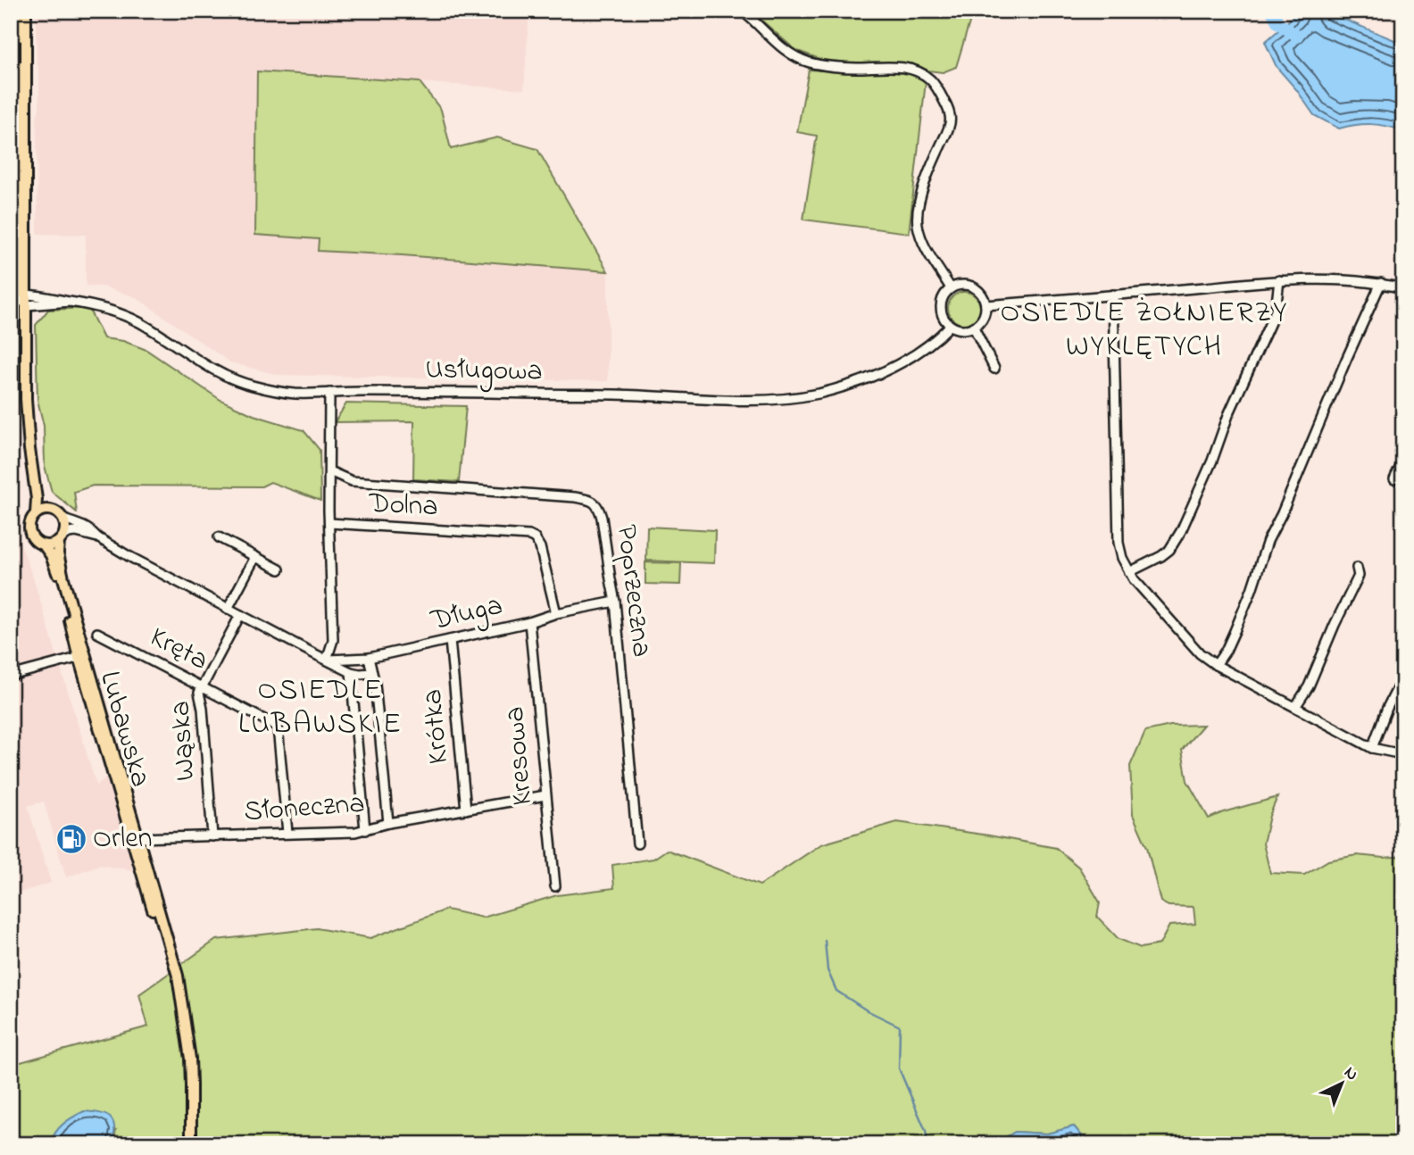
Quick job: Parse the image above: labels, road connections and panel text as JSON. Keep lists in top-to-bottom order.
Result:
{
  "streets": {
    "main road": ["Lubawska"],
    "street": [
      "Usługowa",
      "Dolna",
      "Poprzeczna",
      "Długa",
      "Kręta",
      "Krótka",
      "Wąska",
      "Kresowa",
      "Słoneczna"
    ]
  },
  "crossings": [
    ["Dolna", "Długa"],
    ["Poprzeczna", "Długa"],
    ["Długa", "Krótka"],
    ["Długa", "Lubawska"],
    ["Długa", "Wąska"],
    ["Długa", "Kresowa"],
    ["Kręta", "Wąska"],
    ["Kręta", "Słoneczna"],
    ["Krótka", "Słoneczna"],
    ["Lubawska", "Słoneczna"],
    ["Wąska", "Słoneczna"],
    ["Kresowa", "Słoneczna"]
  ],
  "districts": ["OSIEDLE ŻOŁNIERZY WYKLĘTYCH", "OSIEDLE LUBAWSKIE"],
  "places": {
    "fuel station": ["Orlen"]
  },
  "north": "top right"
}
